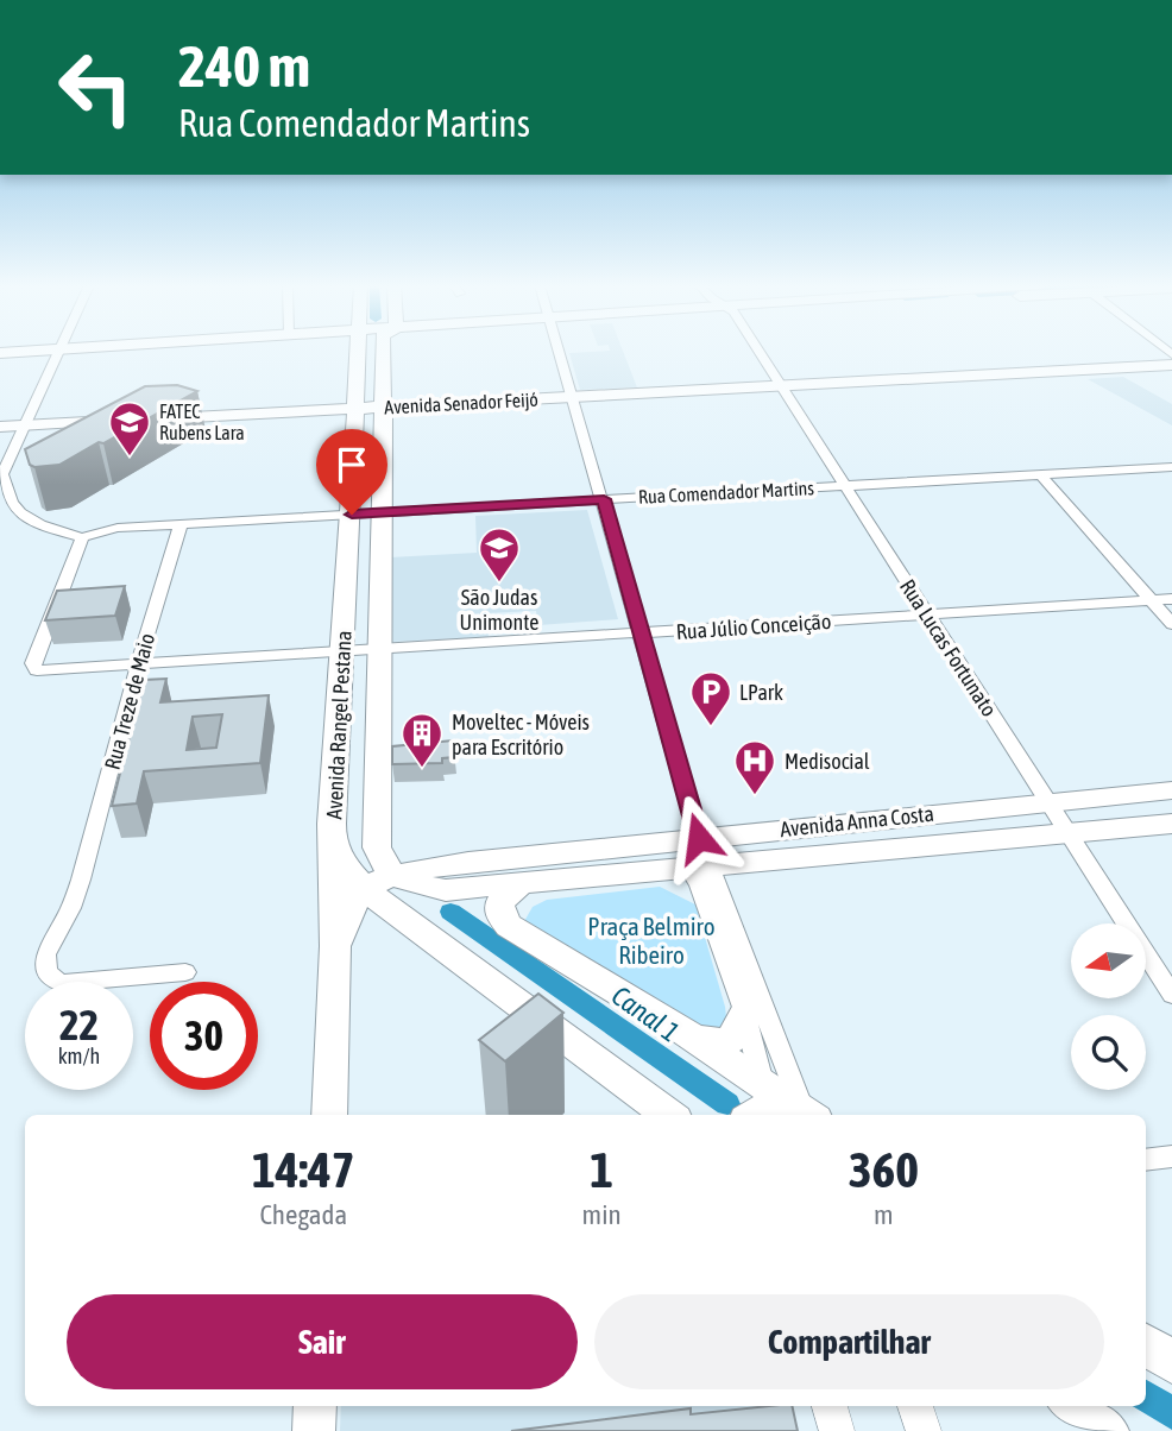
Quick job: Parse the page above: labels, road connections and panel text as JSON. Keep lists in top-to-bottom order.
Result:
{
  "streets": {
    "main road": ["Avenida Senador Feijó", "Avenida Rangel Pestana", "Avenida Anna Costa"],
    "street": [
      "Rua Comendador Martins",
      "Rua Júlio Conceição",
      "Rua Lucas Fortunato",
      "Rua Treze de Maio"
    ]
  },
  "crossings": [
    ["Avenida Senador Feijó", "Rua Lucas Fortunato"],
    ["Avenida Senador Feijó", "Avenida Rangel Pestana"],
    ["Rua Comendador Martins", "Rua Júlio Conceição"],
    ["Rua Comendador Martins", "Rua Lucas Fortunato"],
    ["Rua Comendador Martins", "Rua Treze de Maio"],
    ["Rua Comendador Martins", "Avenida Rangel Pestana"],
    ["Rua Júlio Conceição", "Rua Lucas Fortunato"],
    ["Rua Júlio Conceição", "Rua Treze de Maio"],
    ["Rua Júlio Conceição", "Avenida Rangel Pestana"],
    ["Rua Lucas Fortunato", "Avenida Anna Costa"],
    ["Avenida Rangel Pestana", "Avenida Anna Costa"]
  ],
  "water": ["Canal 1"],
  "parks": ["Praça Belmiro Ribeiro"],
  "places": {
    "school or university": ["FATEC Rubens Lara", "São Judas Unimonte"],
    "parking": ["LPark"],
    "building": ["Moveltec - Móveis para Escritório"],
    "hospital": ["Medisocial"]
  },
  "north": "left",
  "page": {
    "turn": ["240 m", "Rua Comendador Martins"],
    "speed": "22 km/h",
    "limit": "30",
    "eta": [
      "14:47",
      "Chegada",
      "1",
      "min",
      "360",
      "m"
    ],
    "buttons": ["Sair", "Compartilhar"]
  }
}
